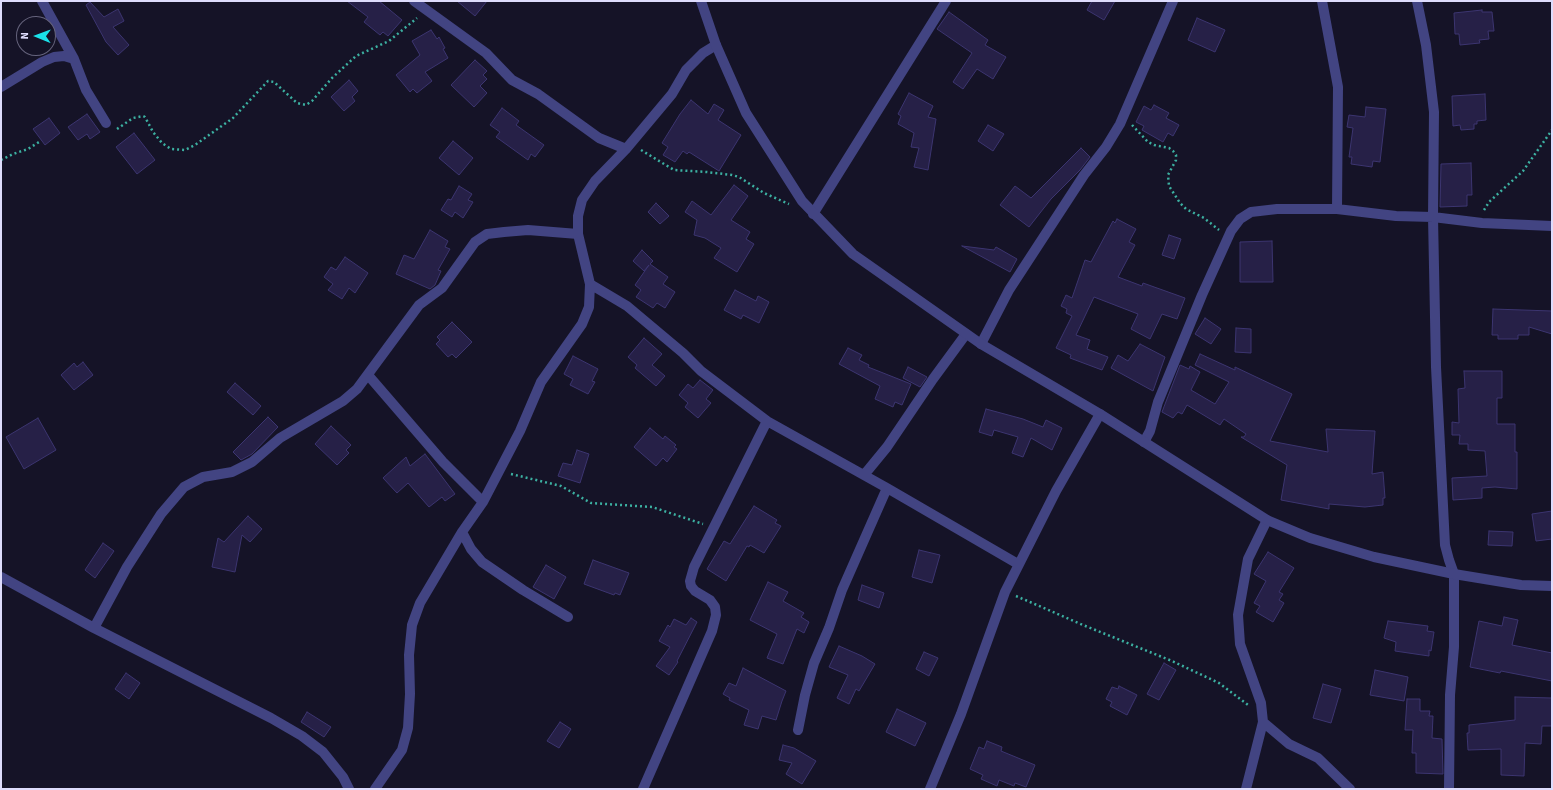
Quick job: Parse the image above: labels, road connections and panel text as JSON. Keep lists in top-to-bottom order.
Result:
{
  "north": "left"
}
